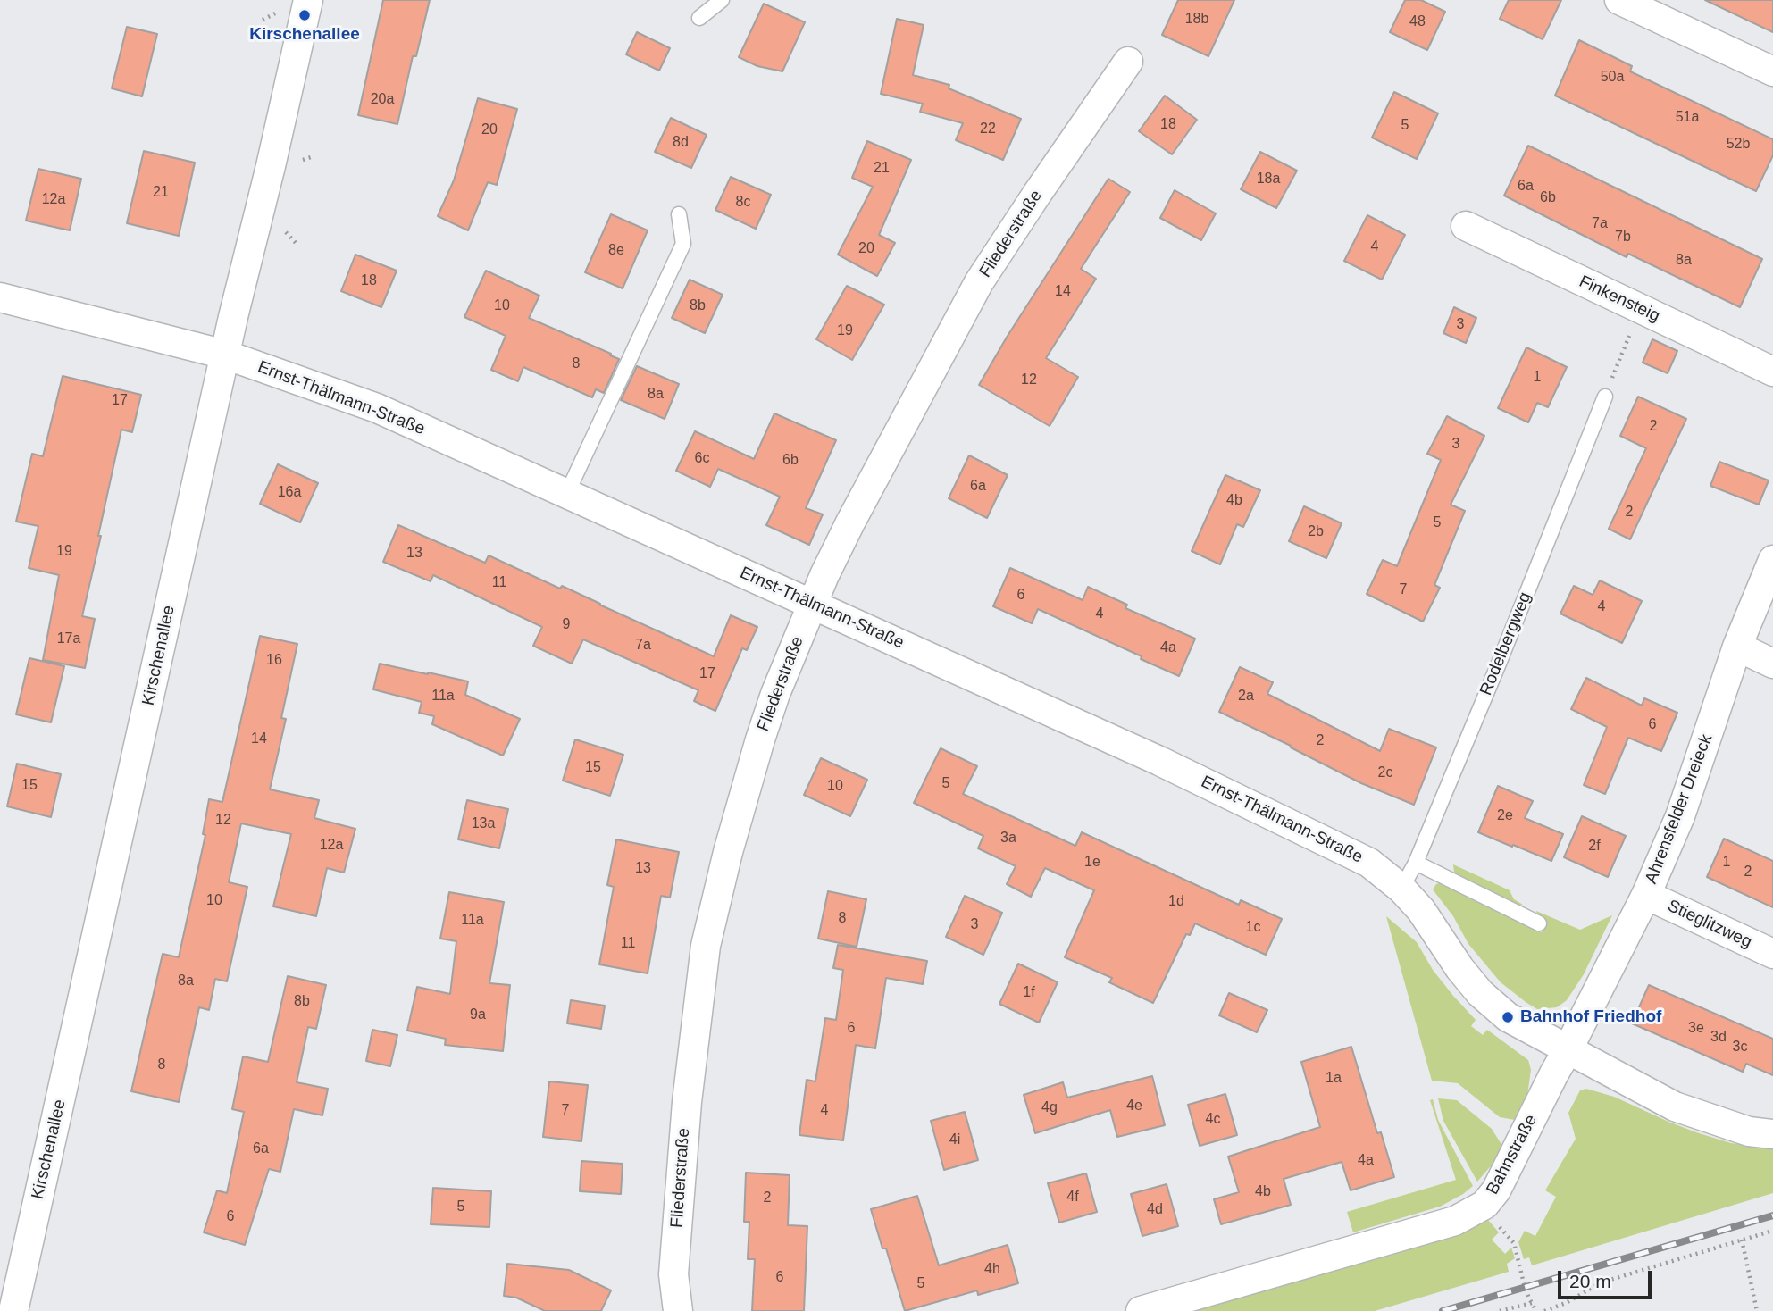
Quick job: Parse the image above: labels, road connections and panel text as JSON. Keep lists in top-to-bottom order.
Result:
{
  "streets": {
    "street": [
      "Fliederstraße",
      "Finkensteig",
      "Ernst-Thälmann-Straße",
      "Kirschenallee",
      "Ahrensfelder Dreieck",
      "Stieglitzweg",
      "Bahnstraße"
    ],
    "lane": ["Rodelbergweg"]
  },
  "crossings": [
    ["Fliederstraße", "Ernst-Thälmann-Straße"],
    ["Ernst-Thälmann-Straße", "Rodelbergweg"],
    ["Ernst-Thälmann-Straße", "Kirschenallee"],
    ["Ernst-Thälmann-Straße", "Ahrensfelder Dreieck"],
    ["Ernst-Thälmann-Straße", "Bahnstraße"],
    ["Ahrensfelder Dreieck", "Stieglitzweg"],
    ["Ahrensfelder Dreieck", "Bahnstraße"]
  ],
  "places": ["Kirschenallee", "Bahnhof Friedhof"],
  "house_numbers": [
    "18b",
    "48",
    "50a",
    "20a",
    "51a",
    "18",
    "5",
    "22",
    "20",
    "8d",
    "52b",
    "21",
    "18a",
    "6a",
    "21",
    "6b",
    "12a",
    "8c",
    "7a",
    "7b",
    "4",
    "20",
    "8e",
    "8a",
    "18",
    "14",
    "10",
    "8b",
    "3",
    "19",
    "8",
    "1",
    "12",
    "8a",
    "17",
    "2",
    "3",
    "6c",
    "6b",
    "6a",
    "16a",
    "4b",
    "2",
    "5",
    "2b",
    "19",
    "13",
    "11",
    "7",
    "6",
    "4",
    "4",
    "9",
    "17a",
    "7a",
    "4a",
    "16",
    "17",
    "11a",
    "2a",
    "6",
    "14",
    "2",
    "15",
    "2c",
    "5",
    "15",
    "10",
    "2e",
    "12",
    "13a",
    "3a",
    "12a",
    "2f",
    "1e",
    "1",
    "13",
    "2",
    "10",
    "1d",
    "8",
    "11a",
    "3",
    "1c",
    "11",
    "8a",
    "1f",
    "8b",
    "9a",
    "6",
    "3e",
    "3d",
    "3c",
    "8",
    "1a",
    "4e",
    "4g",
    "7",
    "4",
    "4c",
    "4i",
    "6a",
    "4a",
    "4b",
    "4f",
    "2",
    "5",
    "4d",
    "6",
    "4h",
    "6",
    "5"
  ],
  "scale_bar": "20 m"
}
